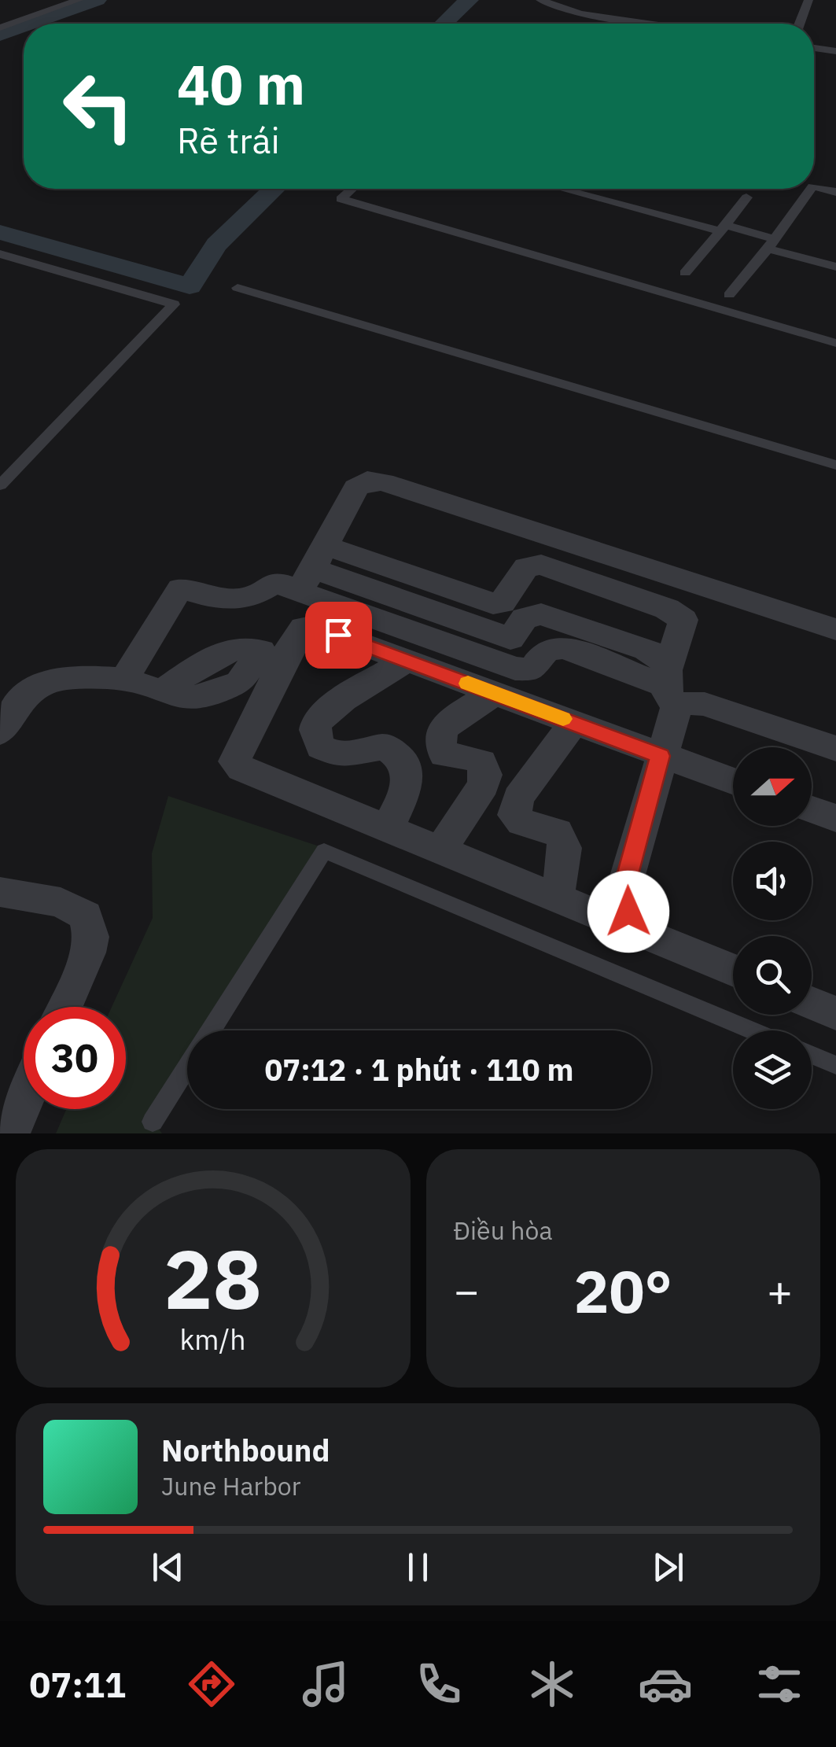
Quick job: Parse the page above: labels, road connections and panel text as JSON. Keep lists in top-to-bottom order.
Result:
{
  "north": "right",
  "page": {
    "turn": ["40 m", "Rẽ trái"],
    "limit": "30",
    "trip": "07:12 · 1 phút · 110 m",
    "tile": "Điều hòa",
    "heat": ["−", "20°", "+"],
    "song": ["Northbound", "June Harbor"],
    "tabs": "07:11",
    "gauge": ["28", "km/h"]
  }
}
